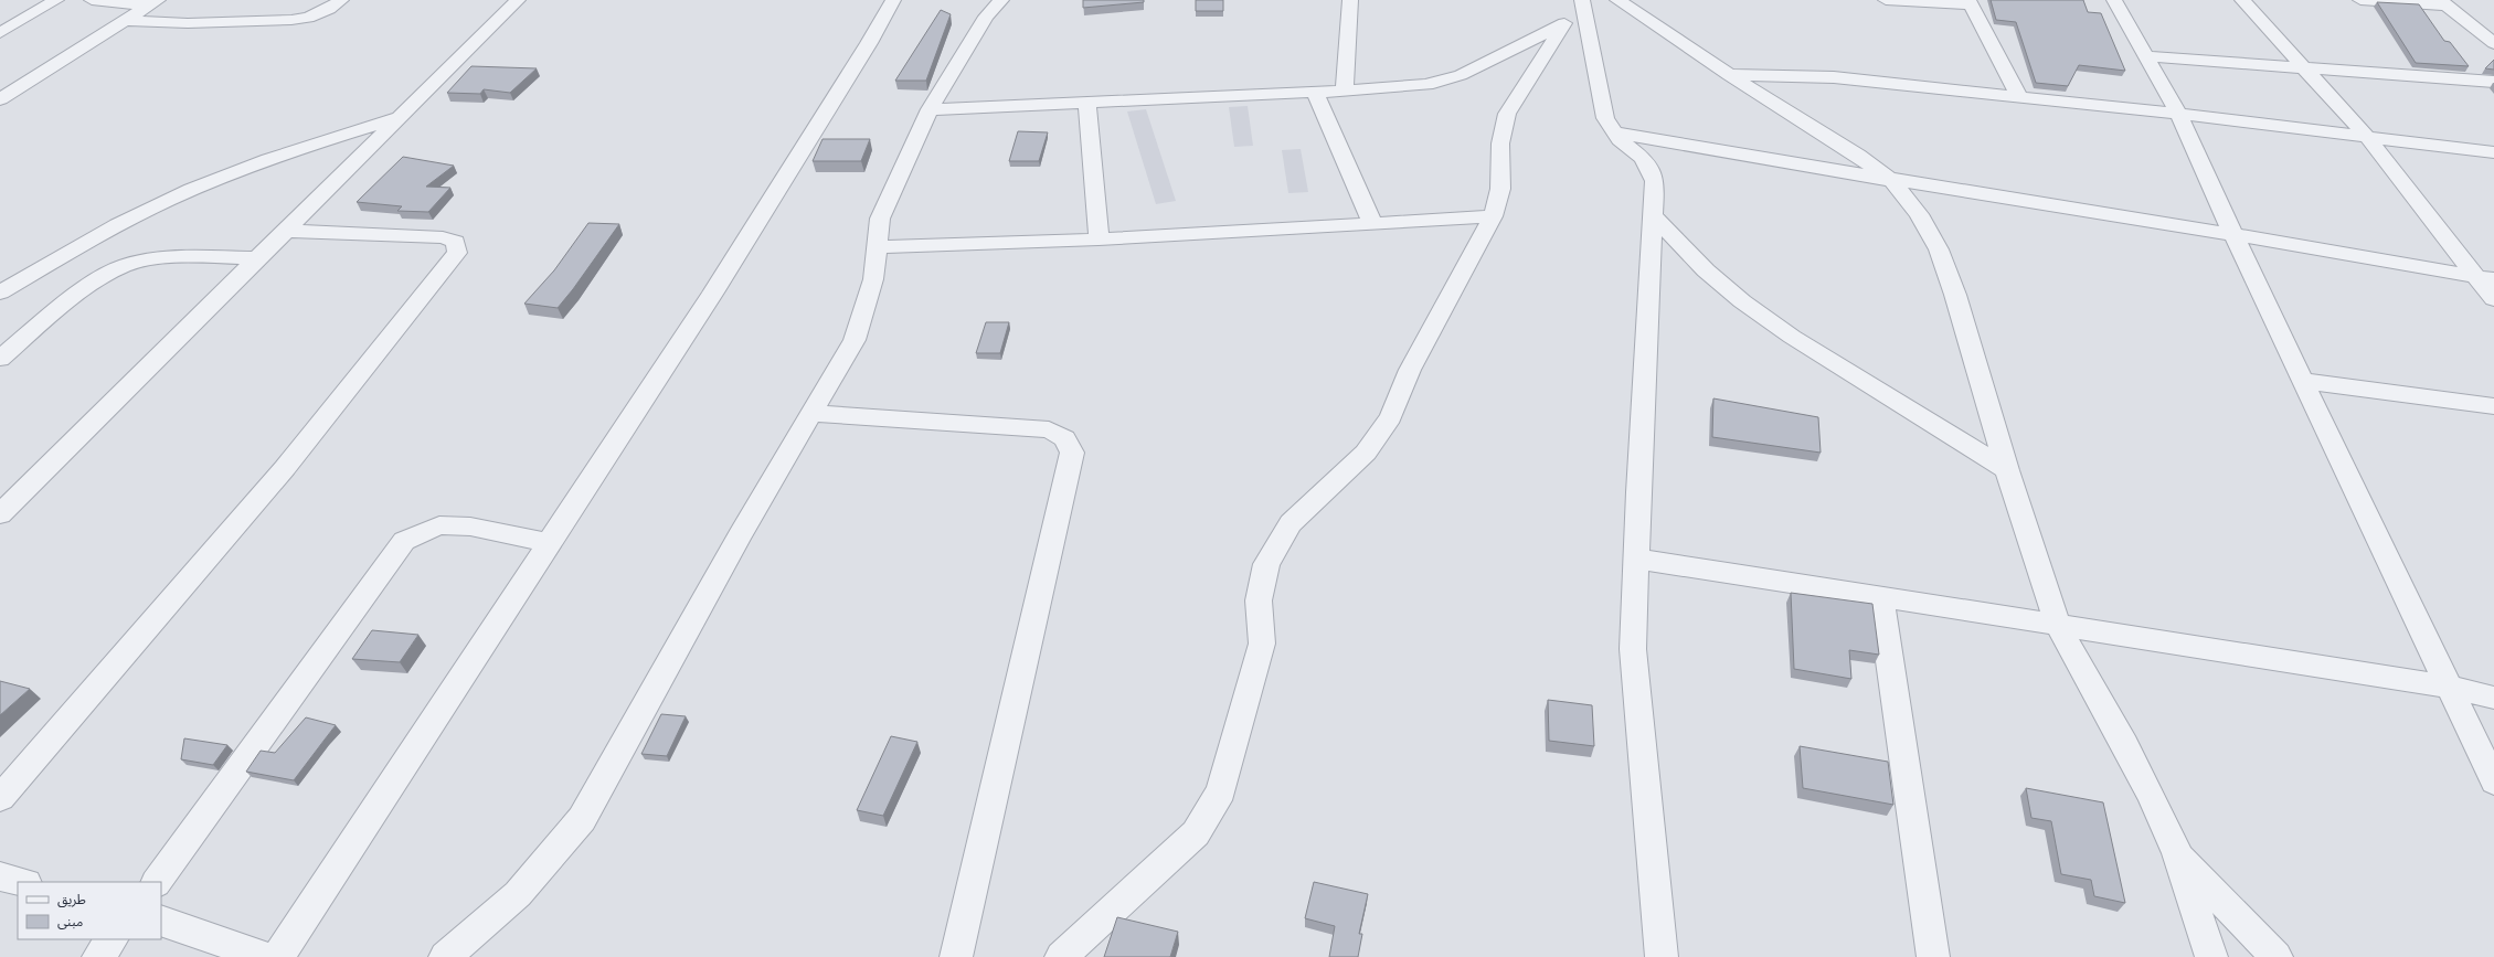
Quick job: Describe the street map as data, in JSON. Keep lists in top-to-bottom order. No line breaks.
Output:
{"legend":["طريق","مبنى"]}
